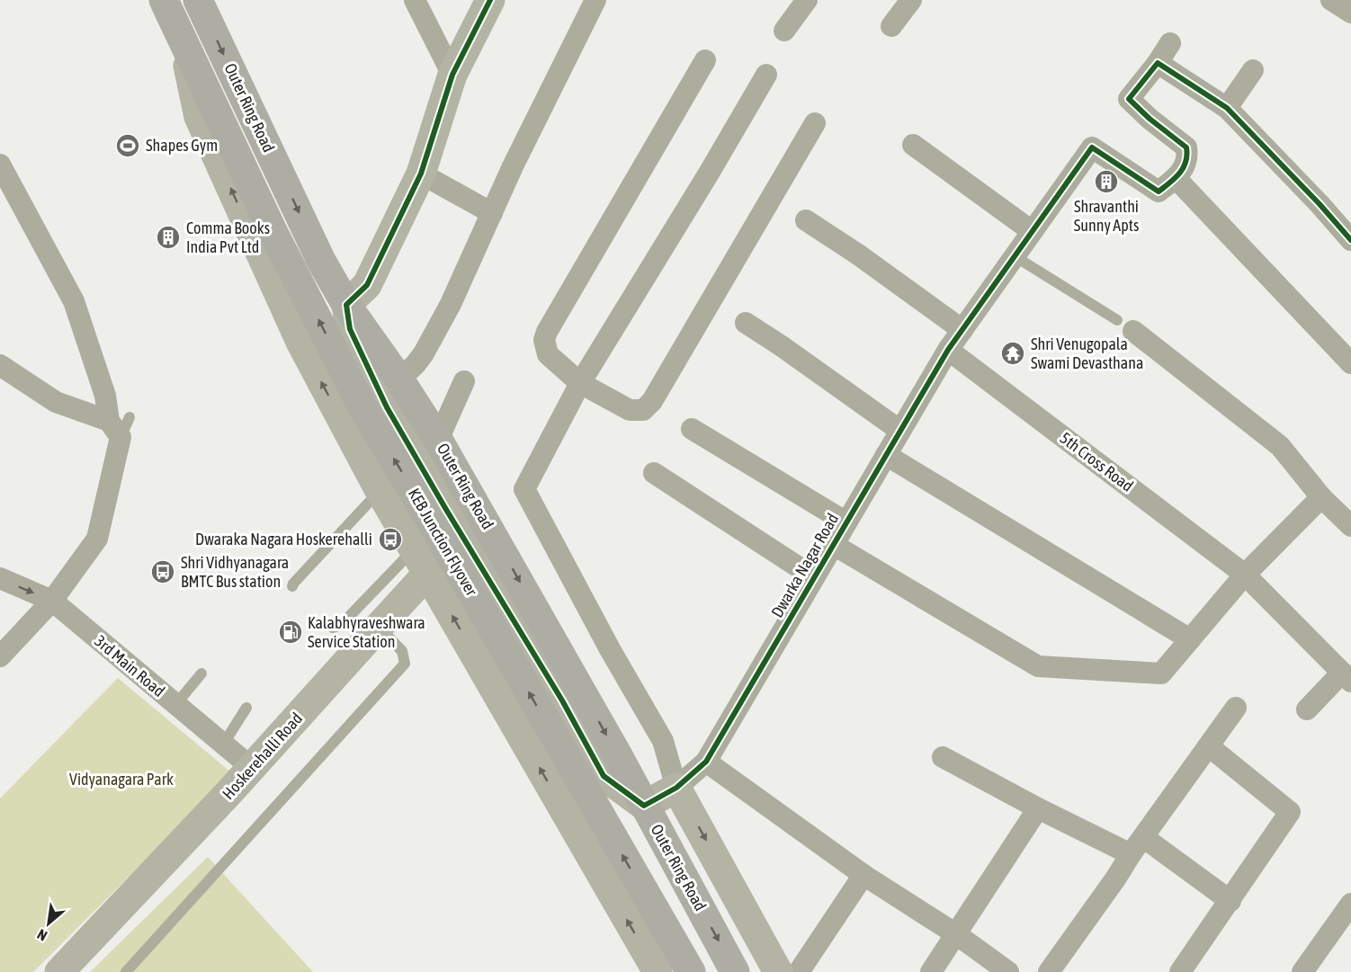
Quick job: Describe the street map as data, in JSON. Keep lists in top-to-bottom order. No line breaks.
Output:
{"streets":{"highway":["Outer Ring Road","KEB Junction Flyover"],"street":["5th Cross Road","Dwarka Nagar Road","3rd Main Road","Hoskerehalli Road"]},"crossings":[["Outer Ring Road","KEB Junction Flyover"],["5th Cross Road","Dwarka Nagar Road"],["3rd Main Road","Hoskerehalli Road"]],"one_way":["Outer Ring Road","KEB Junction Flyover"],"parks":["Vidyanagara Park"],"places":{"sports":["Shapes Gym"],"building":["Shravanthi Sunny Apts","Comma Books India Pvt Ltd"],"temple":["Shri Venugopala Swami Devasthana"],"bus stop":["Dwaraka Nagara Hoskerehalli","Shri Vidhyanagara BMTC Bus station"],"fuel station":["Kalabhyraveshwara Service Station"]},"north":"bottom left"}
